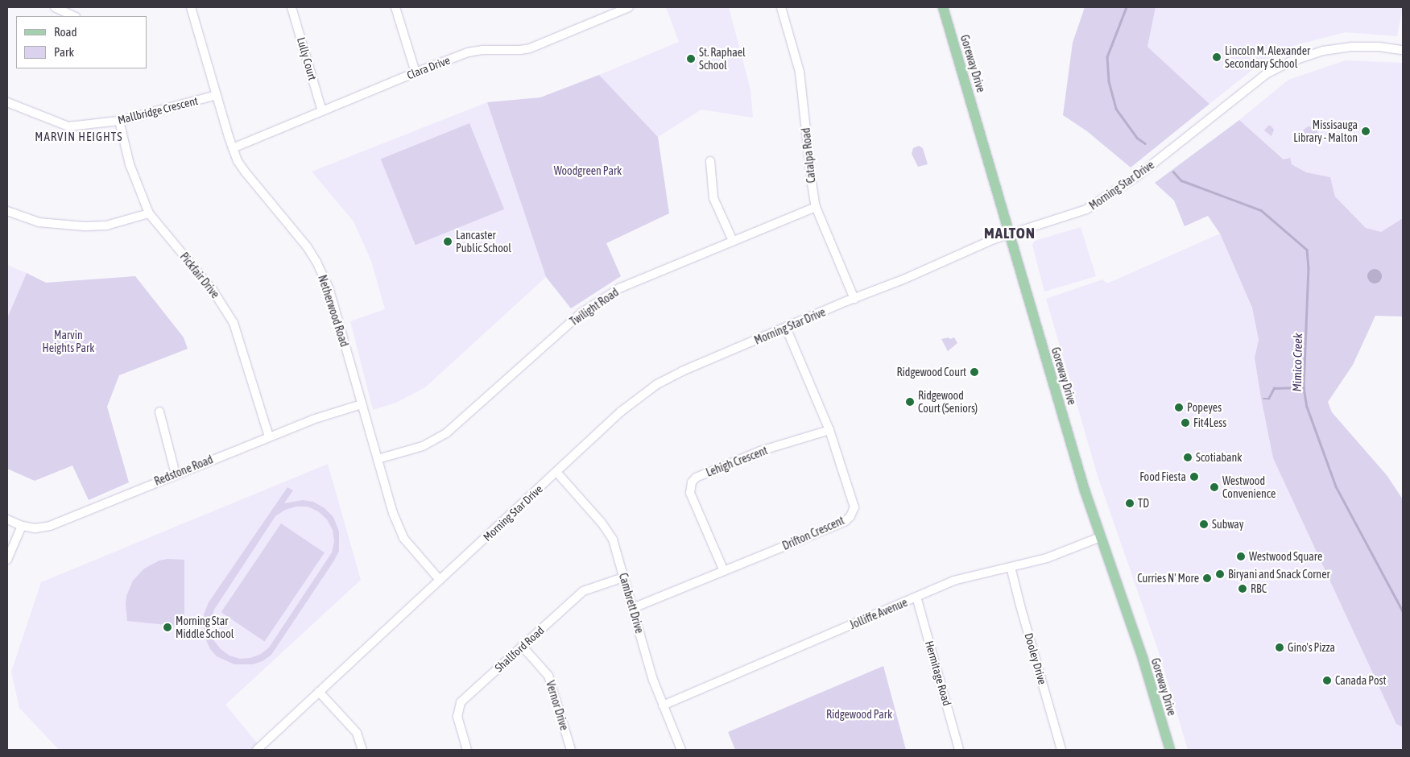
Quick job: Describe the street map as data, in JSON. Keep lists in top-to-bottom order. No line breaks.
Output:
{"streets":{"main road":["Goreway Drive"],"street":["Lully Court","Clara Drive","Mallbridge Crescent","Catalpa Road","Morning Star Drive","Pickfair Drive","Twilight Road","Netherwood Road","Lehigh Crescent","Redstone Road","Drifton Crescent","Cambrett Drive","Jolliffe Avenue","Shallford Road","Dooley Drive","Hermitage Road","Vernor Drive"]},"crossings":[["Lully Court","Clara Drive"],["Goreway Drive","Morning Star Drive"],["Goreway Drive","Jolliffe Avenue"],["Clara Drive","Netherwood Road"],["Mallbridge Crescent","Pickfair Drive"],["Mallbridge Crescent","Netherwood Road"],["Catalpa Road","Morning Star Drive"],["Catalpa Road","Twilight Road"],["Morning Star Drive","Netherwood Road"],["Morning Star Drive","Drifton Crescent"],["Morning Star Drive","Cambrett Drive"],["Pickfair Drive","Redstone Road"],["Twilight Road","Netherwood Road"],["Netherwood Road","Redstone Road"],["Lehigh Crescent","Drifton Crescent"],["Drifton Crescent","Cambrett Drive"],["Cambrett Drive","Jolliffe Avenue"],["Cambrett Drive","Shallford Road"],["Jolliffe Avenue","Dooley Drive"],["Jolliffe Avenue","Hermitage Road"],["Shallford Road","Vernor Drive"]],"districts":["MARVIN HEIGHTS","MALTON"],"water":["Mimico Creek"],"parks":["Woodgreen Park","Marvin Heights Park","Ridgewood Park"],"places":["Lincoln M. Alexander Secondary School","St. Raphael School","Missisauga Library - Malton","Lancaster Public School","Ridgewood Court","Ridgewood Court (Seniors)","Popeyes","Fit4Less","Scotiabank","Food Fiesta","Westwood Convenience","TD","Subway","Westwood Square","Biryani and Snack Corner","Curries N' More","RBC","Morning Star Middle School","Gino's Pizza","Canada Post"],"legend":["Road","Park"]}
